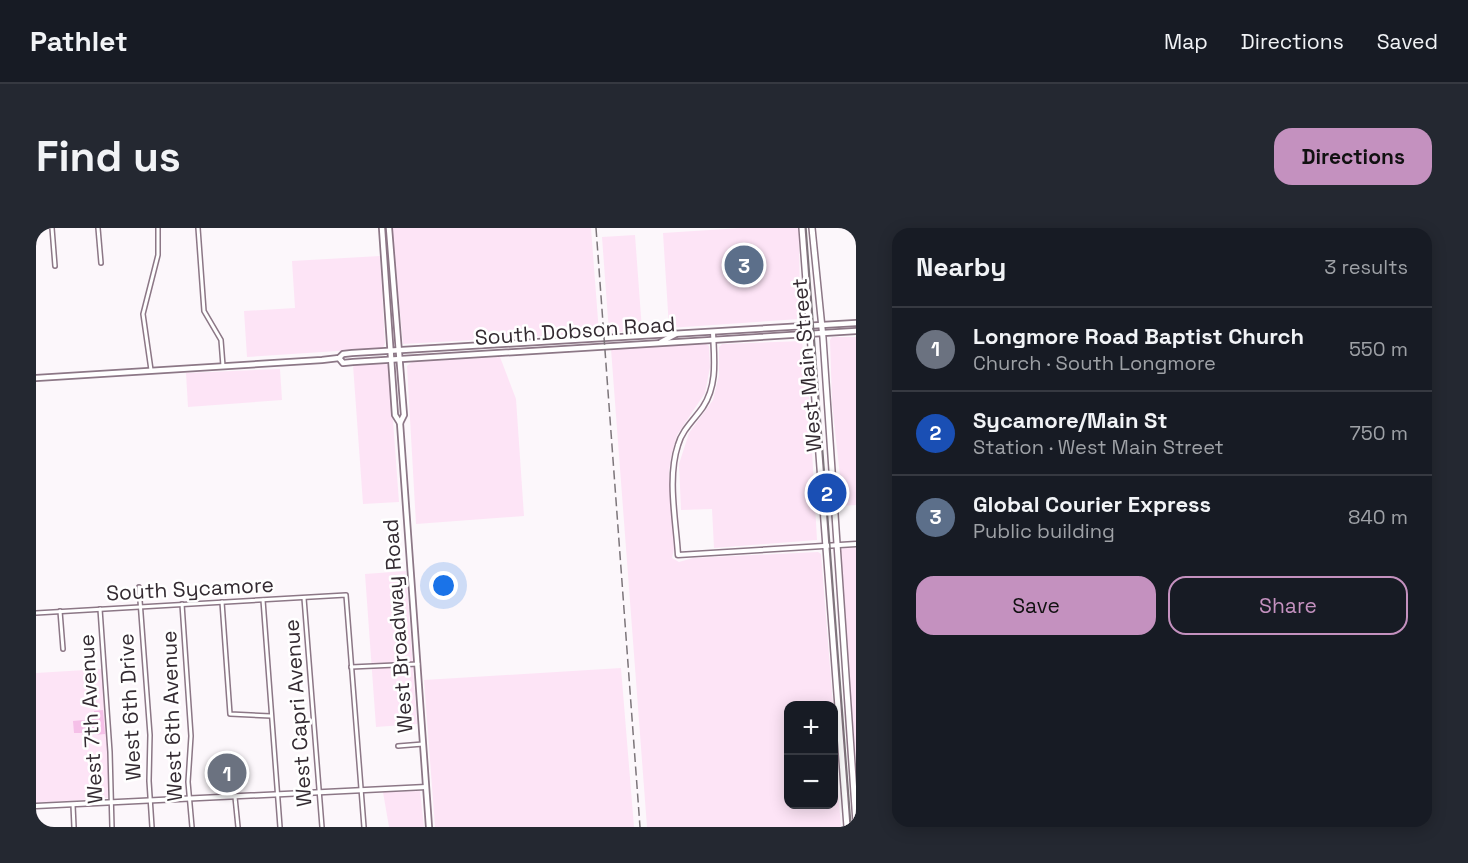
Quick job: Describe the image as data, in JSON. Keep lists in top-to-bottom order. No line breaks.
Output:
{"streets":{"main road":["South Dobson Road","West Main Street","West Broadway Road"],"street":["South Sycamore","West 6th Drive","West Capri Avenue","West 6th Avenue","West 7th Avenue"]},"crossings":[["South Dobson Road","West Main Street"],["South Dobson Road","West Broadway Road"],["South Sycamore","West 6th Drive"],["South Sycamore","West Capri Avenue"],["South Sycamore","West 6th Avenue"],["South Sycamore","West 7th Avenue"]],"page":{"header":"Pathlet","nav":["Map","Directions","Saved"],"buttons":["Directions",["Save","Share"]],"title":"Find us","heading":["Nearby","3 results"],"pins":["3","2","1"],"list":[{"mark":"1","name":"Longmore Road Baptist Church","note":"Church · South Longmore","value":"550 m"},{"mark":"2","name":"Sycamore/Main St","note":"Station · West Main Street","value":"750 m"},{"mark":"3","name":"Global Courier Express","note":"Public building","value":"840 m"}],"map_buttons":["+","−"]}}
